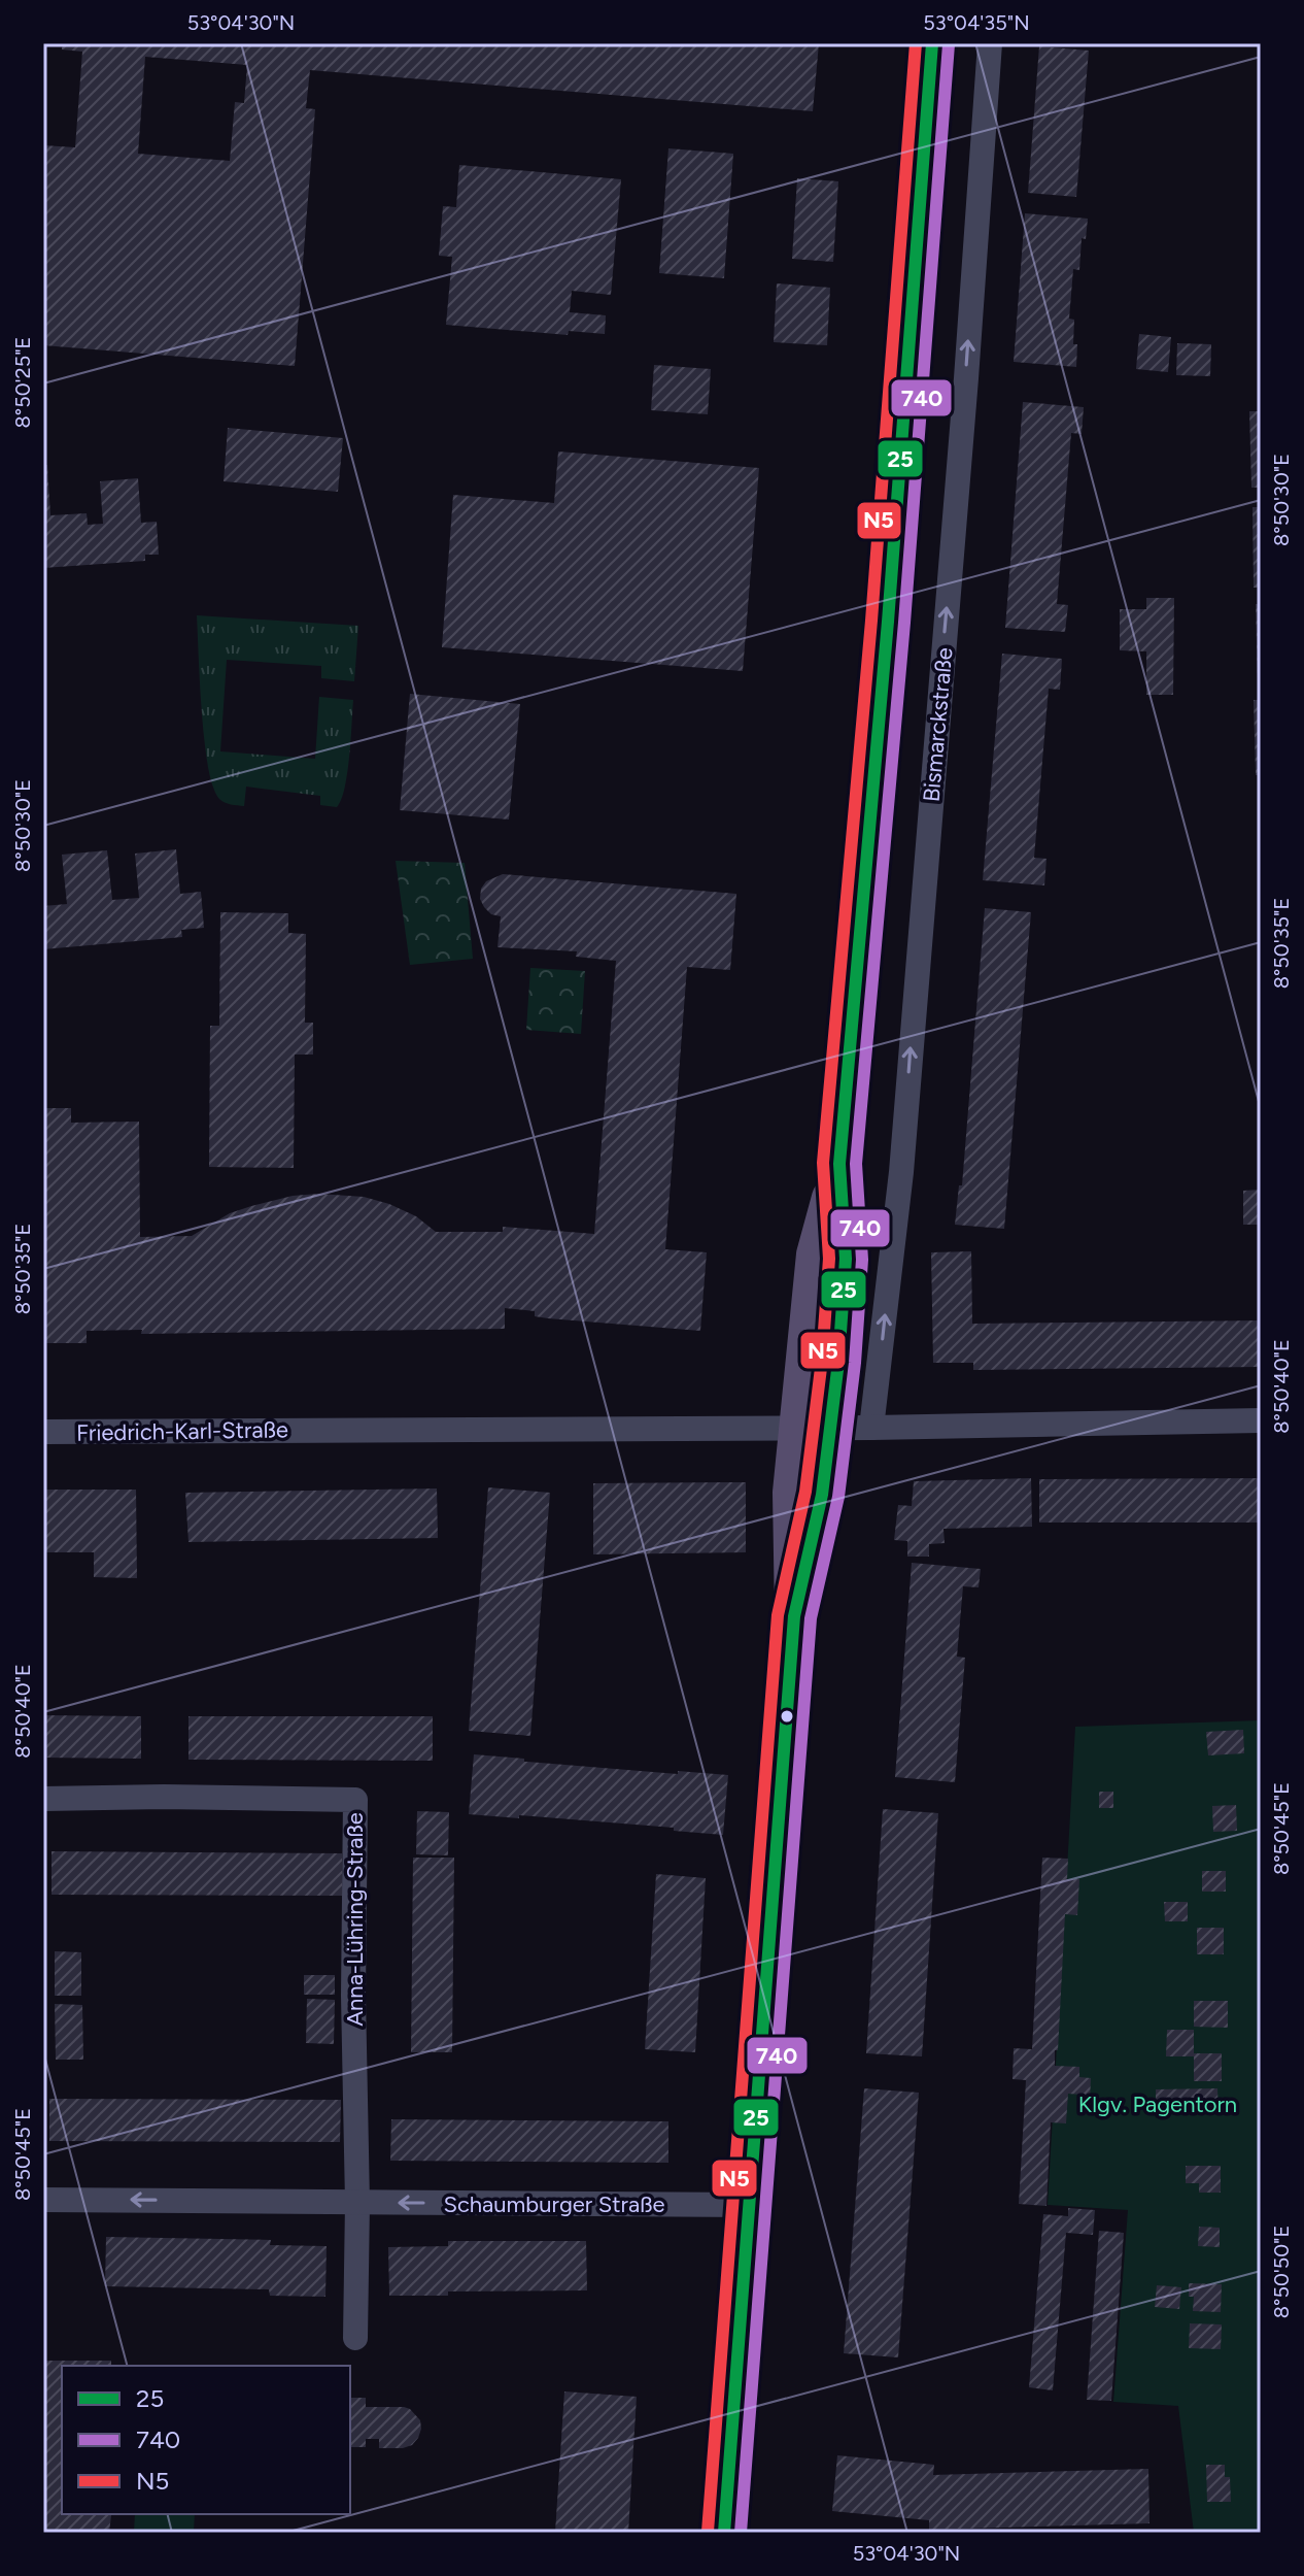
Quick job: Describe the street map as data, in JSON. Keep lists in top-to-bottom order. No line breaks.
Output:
{"streets":{"street":["Bismarckstraße","Friedrich-Karl-Straße","Anna-Lühring-Straße","Schaumburger Straße"]},"crossings":[["Bismarckstraße","Friedrich-Karl-Straße"],["Anna-Lühring-Straße","Schaumburger Straße"]],"one_way":["Bismarckstraße","Schaumburger Straße"],"parks":["Klgv. Pagentorn"],"lines":["transit line 25","transit line N5","transit line 740"],"legend":["25","740","N5"],"coordinates":["53°04'30\"N","53°04'35\"N","8°50'25\"E","8°50'30\"E","8°50'35\"E","8°50'40\"E","8°50'45\"E","8°50'50\"E"]}
